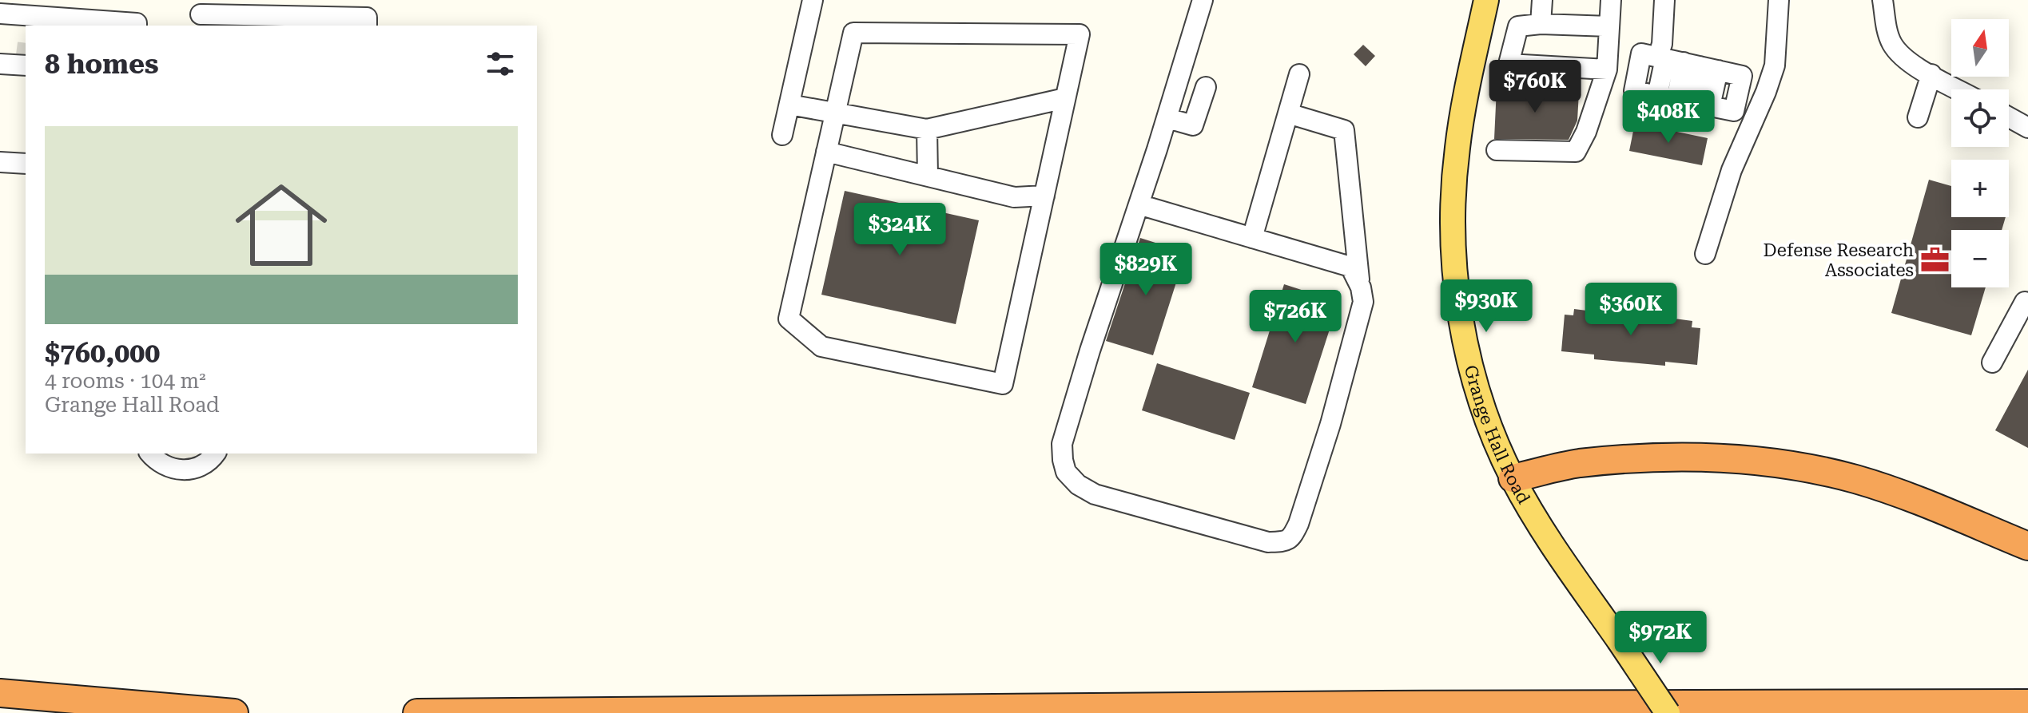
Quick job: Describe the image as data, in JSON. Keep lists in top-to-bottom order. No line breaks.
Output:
{"streets":{"main road":["Grange Hall Road"]},"places":{"office":["Defense Research Associates"]},"north":"top","page":{"map_buttons":["+","−"],"heading":"8 homes","price":["$760K","$408K","$324K","$829K","$930K","$360K","$726K","$972K"],"list":[{"name":"$760,000","note":"4 rooms · 104 m² · Grange Hall Road"}]}}
